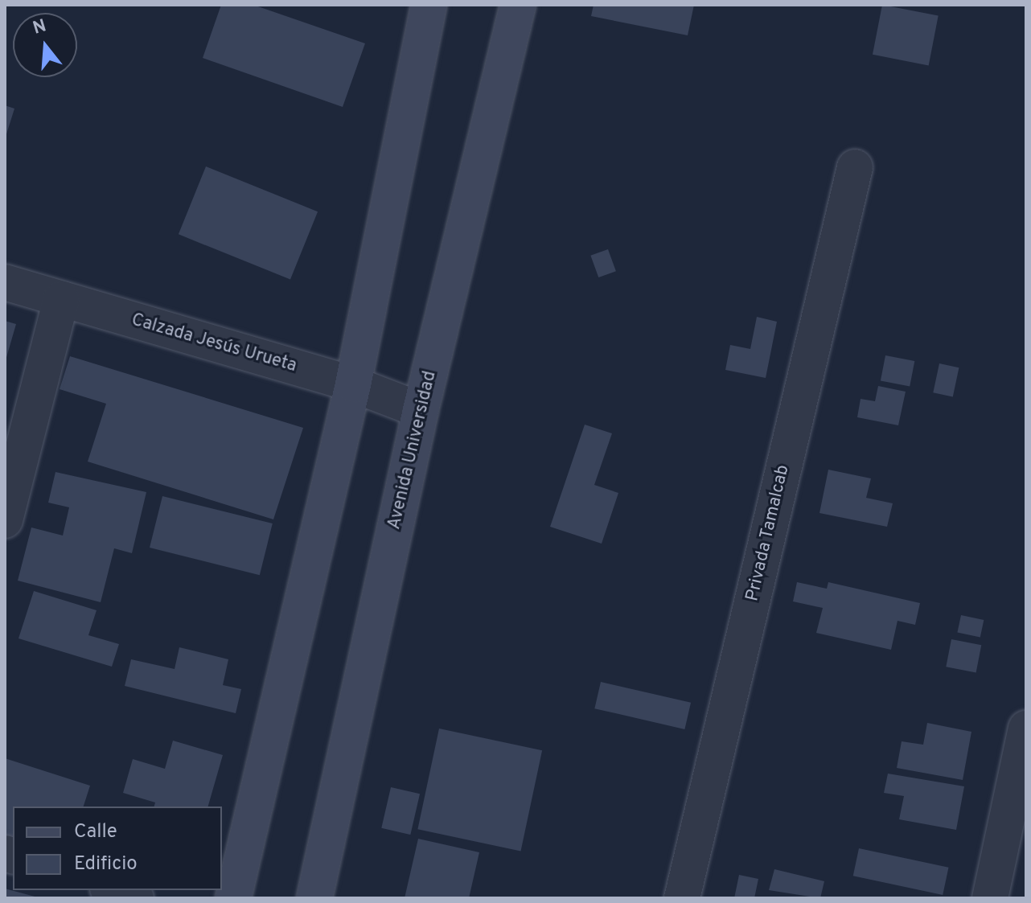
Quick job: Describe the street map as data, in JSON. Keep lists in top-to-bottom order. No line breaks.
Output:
{"streets":{"main road":["Avenida Universidad"],"street":["Calzada Jesús Urueta","Privada Tamalcab"]},"crossings":[["Calzada Jesús Urueta","Avenida Universidad"]],"legend":["Calle","Edificio"],"north":"top"}
